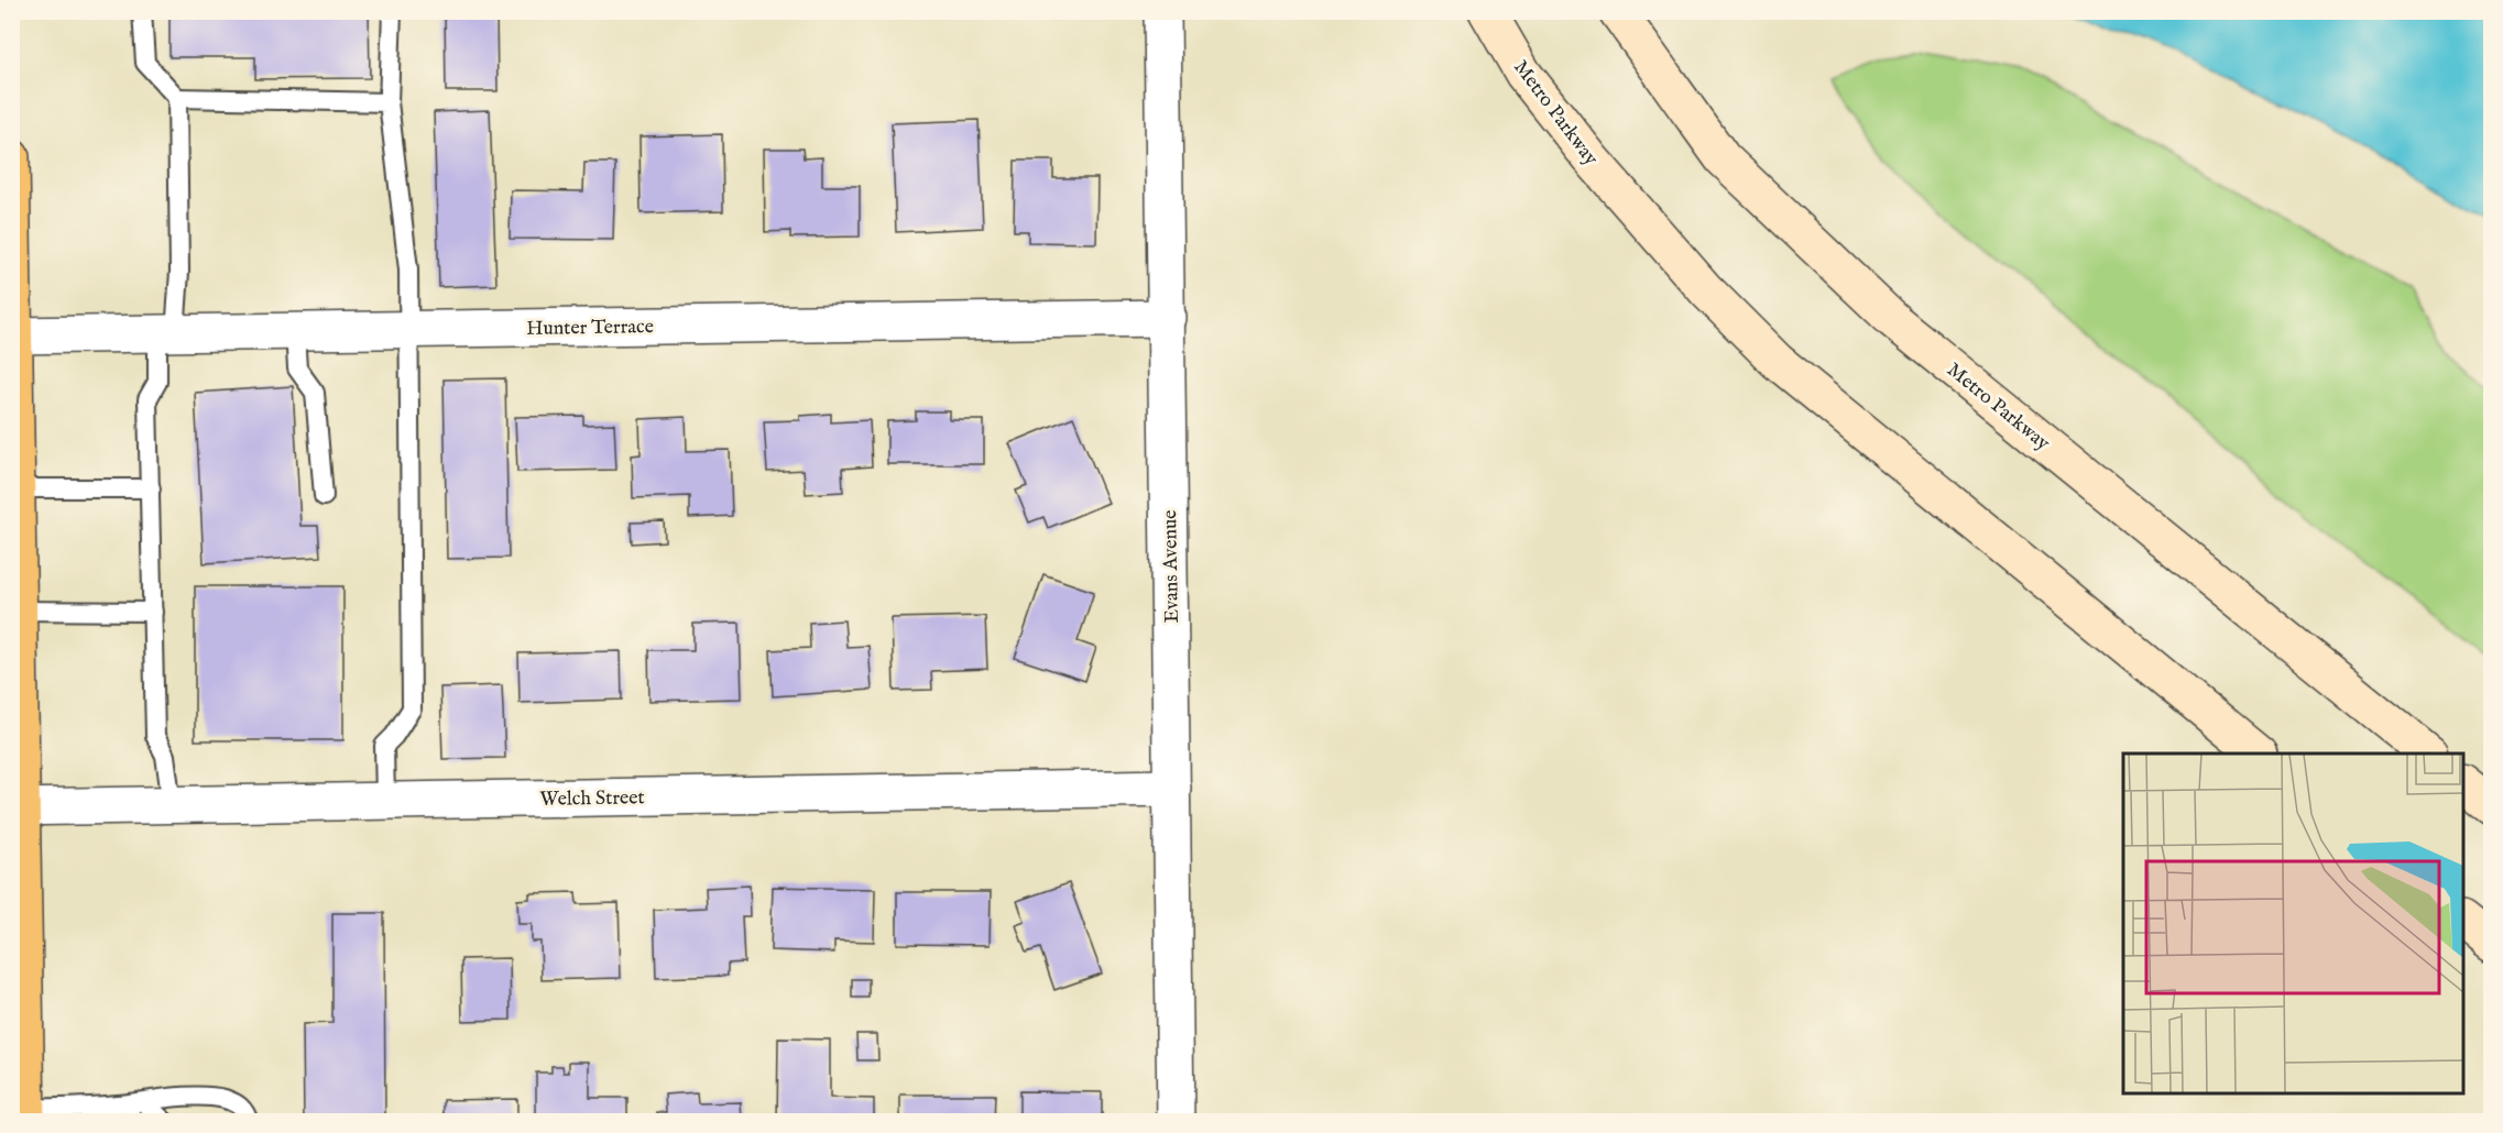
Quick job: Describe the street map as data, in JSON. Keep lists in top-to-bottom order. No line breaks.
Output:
{"streets":{"main road":["Metro Parkway"],"street":["Hunter Terrace","Evans Avenue","Welch Street"]},"crossings":[["Hunter Terrace","Evans Avenue"],["Evans Avenue","Welch Street"]]}
